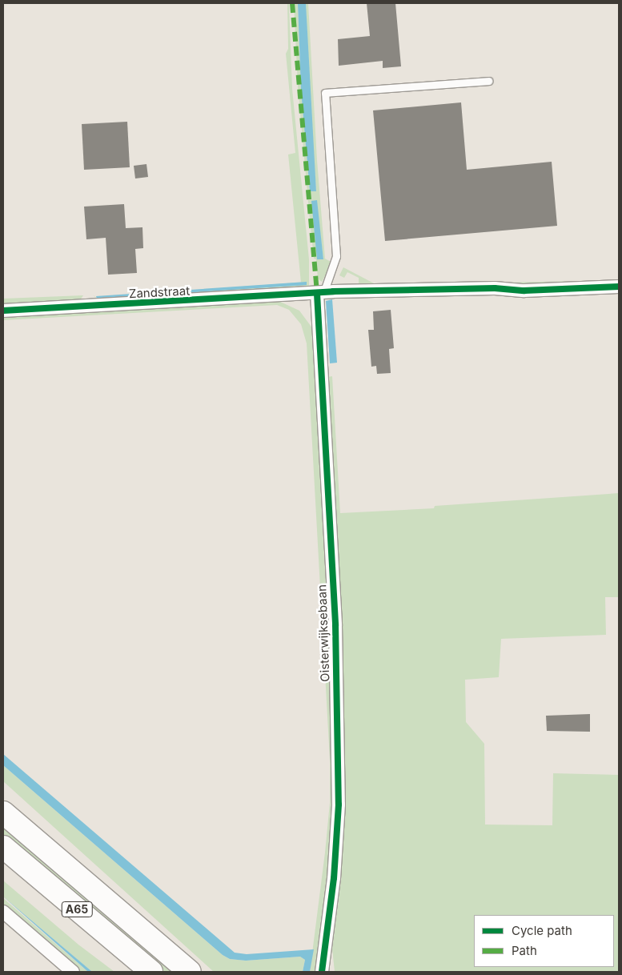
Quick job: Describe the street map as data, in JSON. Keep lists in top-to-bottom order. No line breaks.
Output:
{"streets":{"highway":["A65"],"street":["Zandstraat","Oisterwijksebaan"]},"crossings":[["Zandstraat","Oisterwijksebaan"]],"legend":["Cycle path","Path"]}
